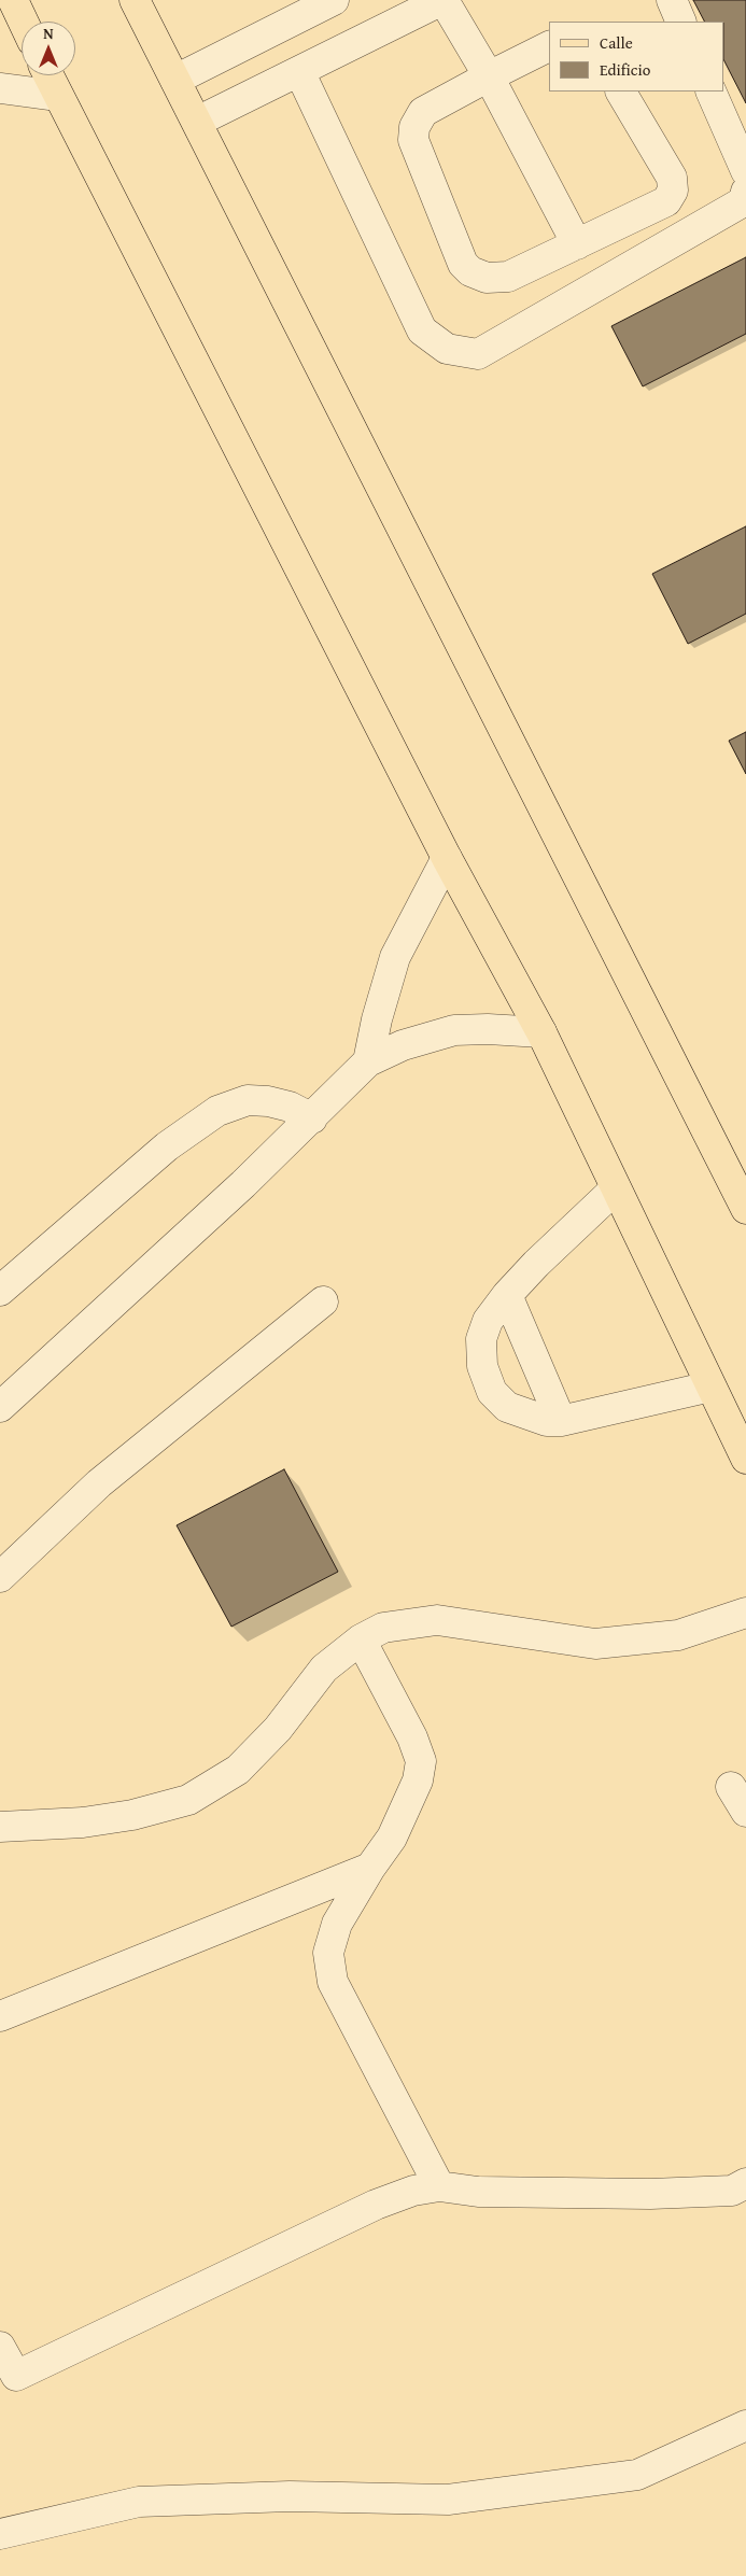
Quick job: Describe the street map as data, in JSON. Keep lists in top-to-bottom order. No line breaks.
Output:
{"legend":["Calle","Edificio"],"north":"top"}
